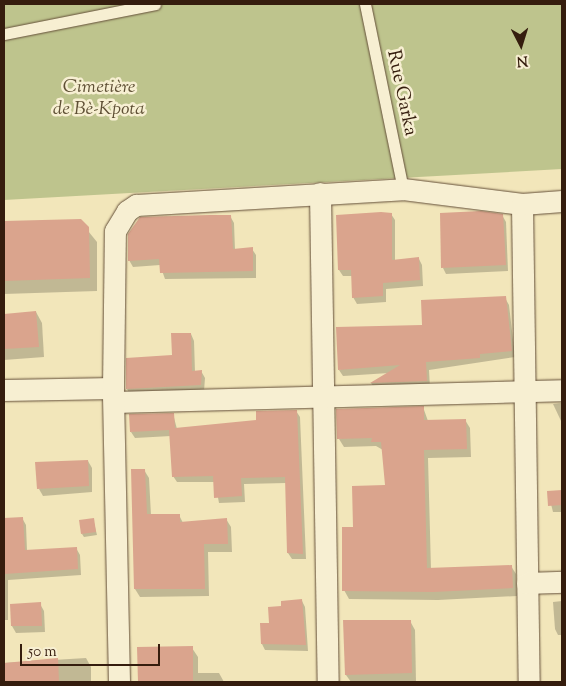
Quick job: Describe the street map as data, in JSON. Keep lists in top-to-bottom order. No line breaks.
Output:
{"streets":{"lane":["Rue Garka"]},"parks":["Cimetière de Bè-Kpota"],"scale_bar":"50 m","north":"bottom"}
